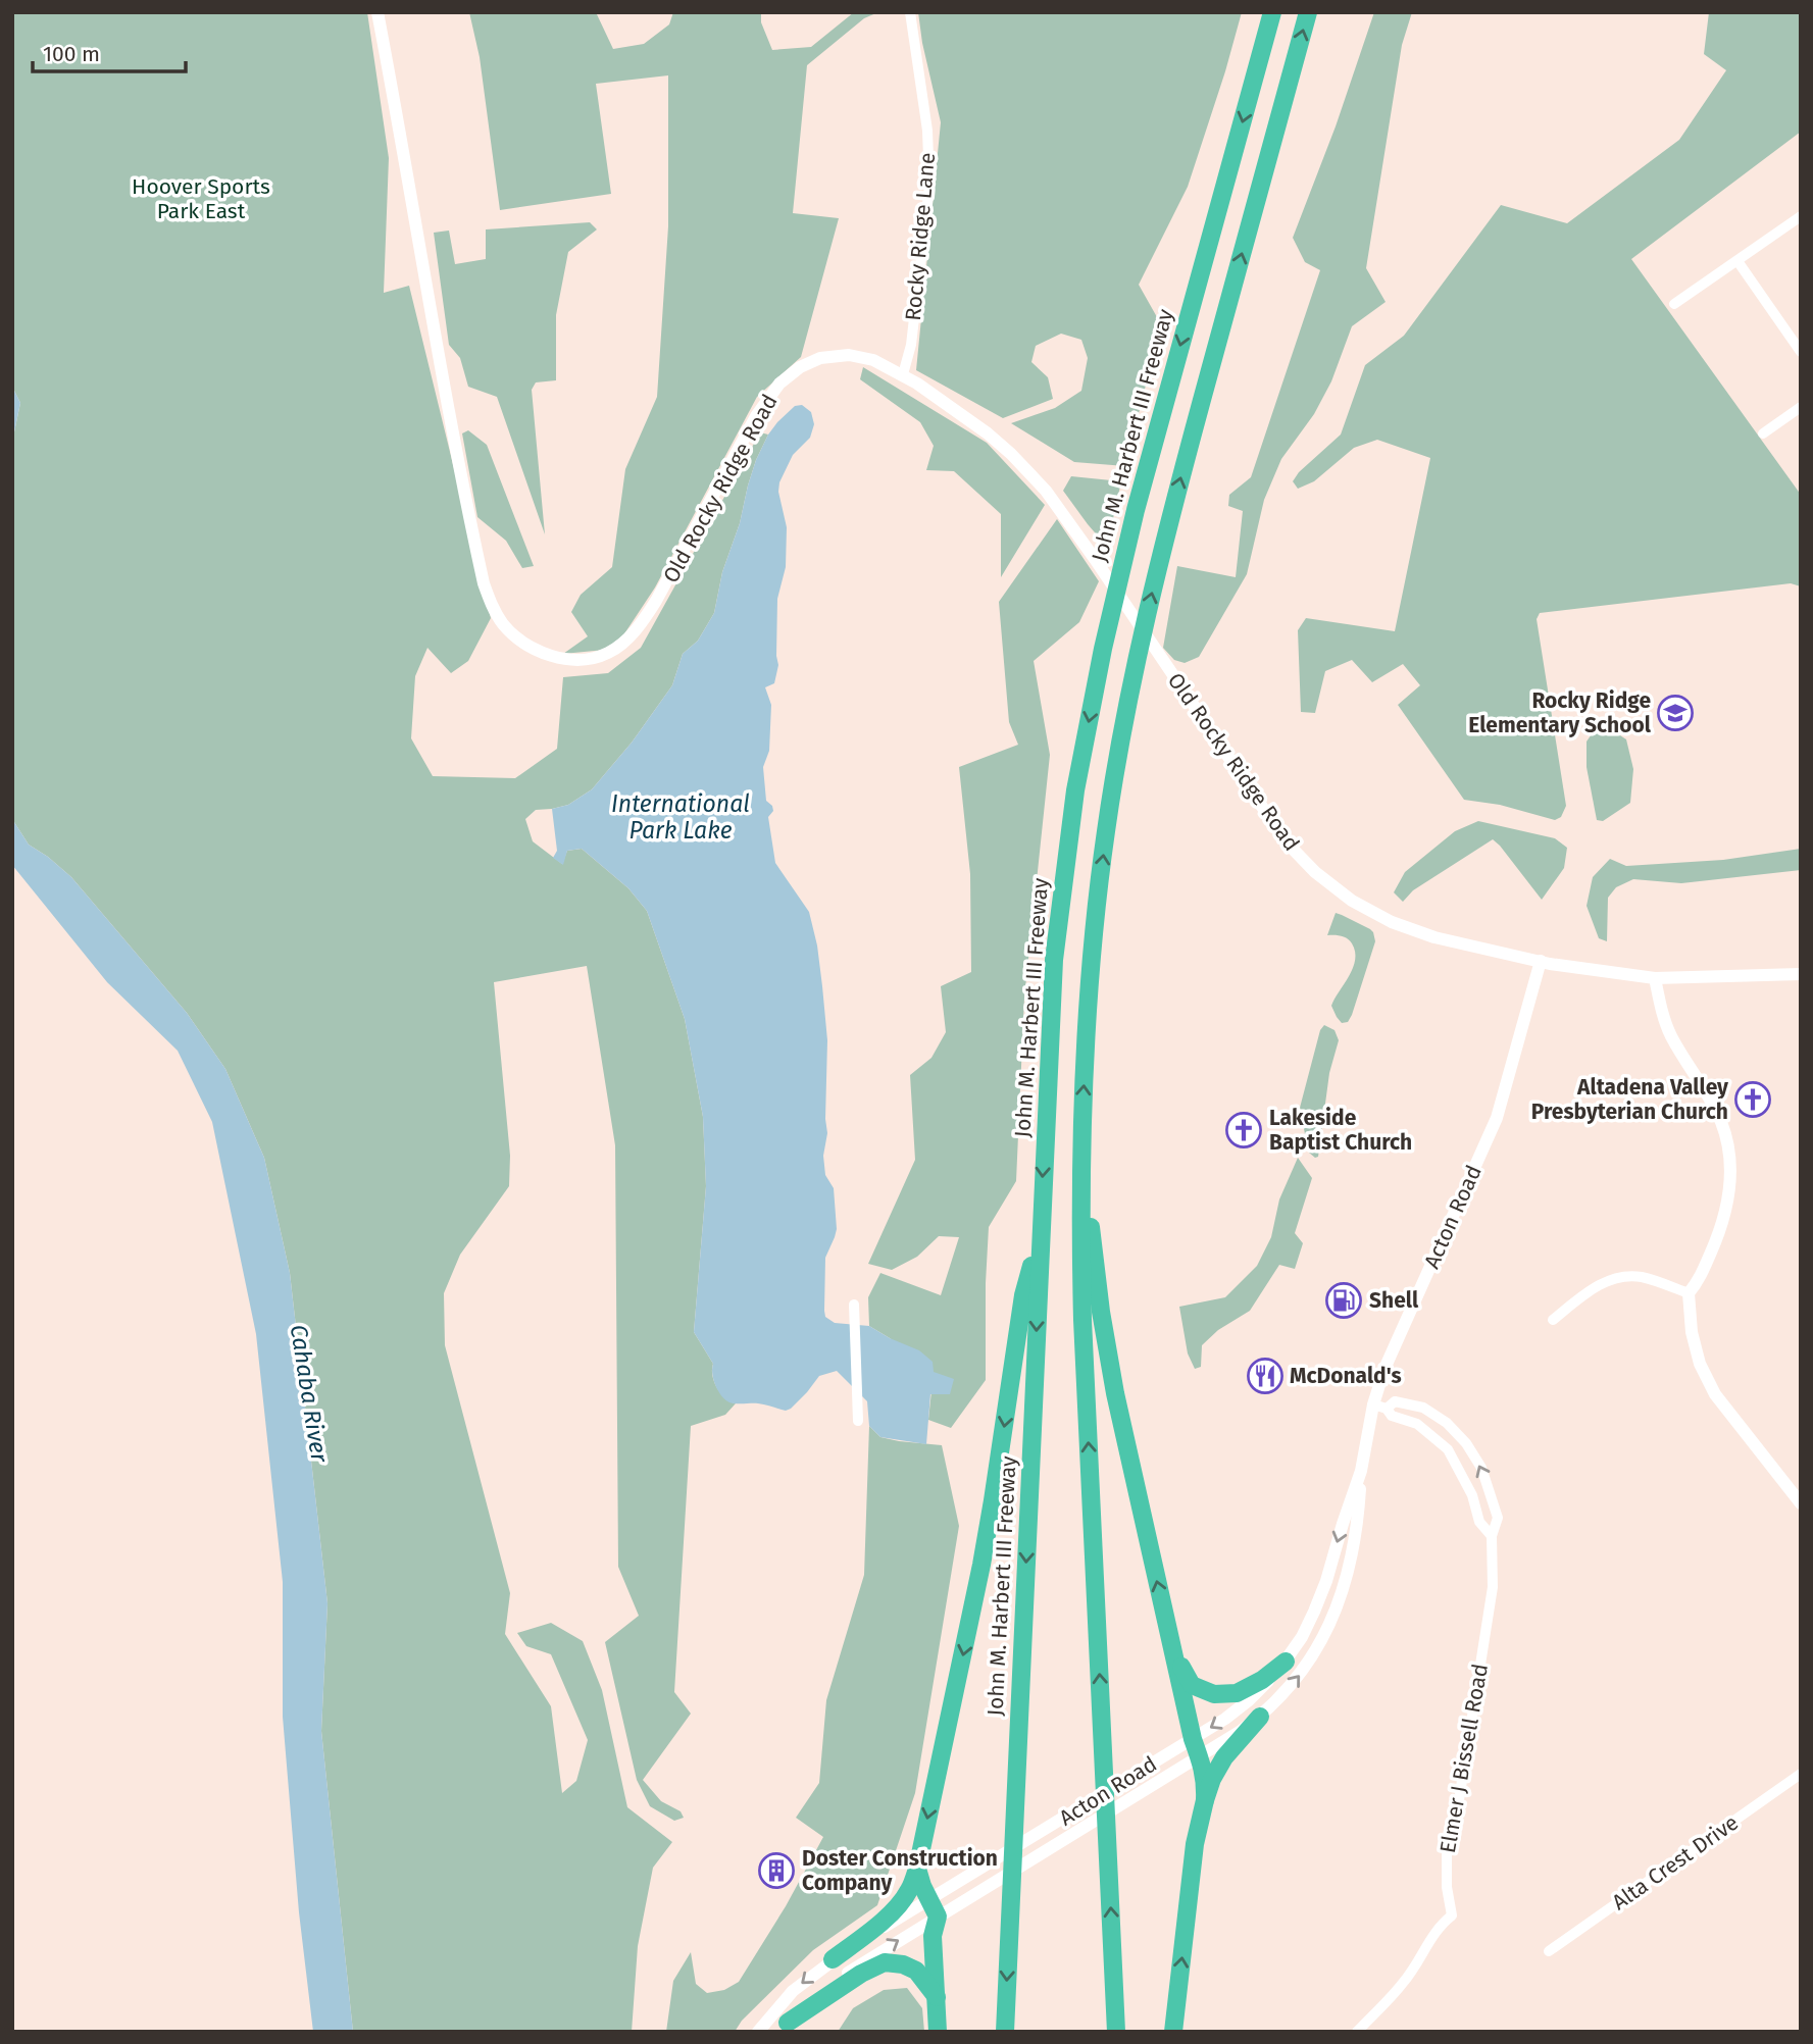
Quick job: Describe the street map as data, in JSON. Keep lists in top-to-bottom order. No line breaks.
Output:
{"streets":{"highway":["John M. Harbert III Freeway"],"street":["Rocky Ridge Lane","Old Rocky Ridge Road","Acton Road","Elmer J Bissell Road","Alta Crest Drive"]},"crossings":[["Rocky Ridge Lane","Old Rocky Ridge Road"],["Old Rocky Ridge Road","Acton Road"],["Acton Road","Elmer J Bissell Road"]],"water":["International Park Lake","Cahaba River"],"parks":["Hoover Sports Park East"],"places":{"school or university":["Rocky Ridge Elementary School"],"church":["Altadena Valley Presbyterian Church","Lakeside Baptist Church"],"fuel station":["Shell"],"restaurant":["McDonald's"],"building":["Doster Construction Company"]},"scale_bar":"100 m"}
